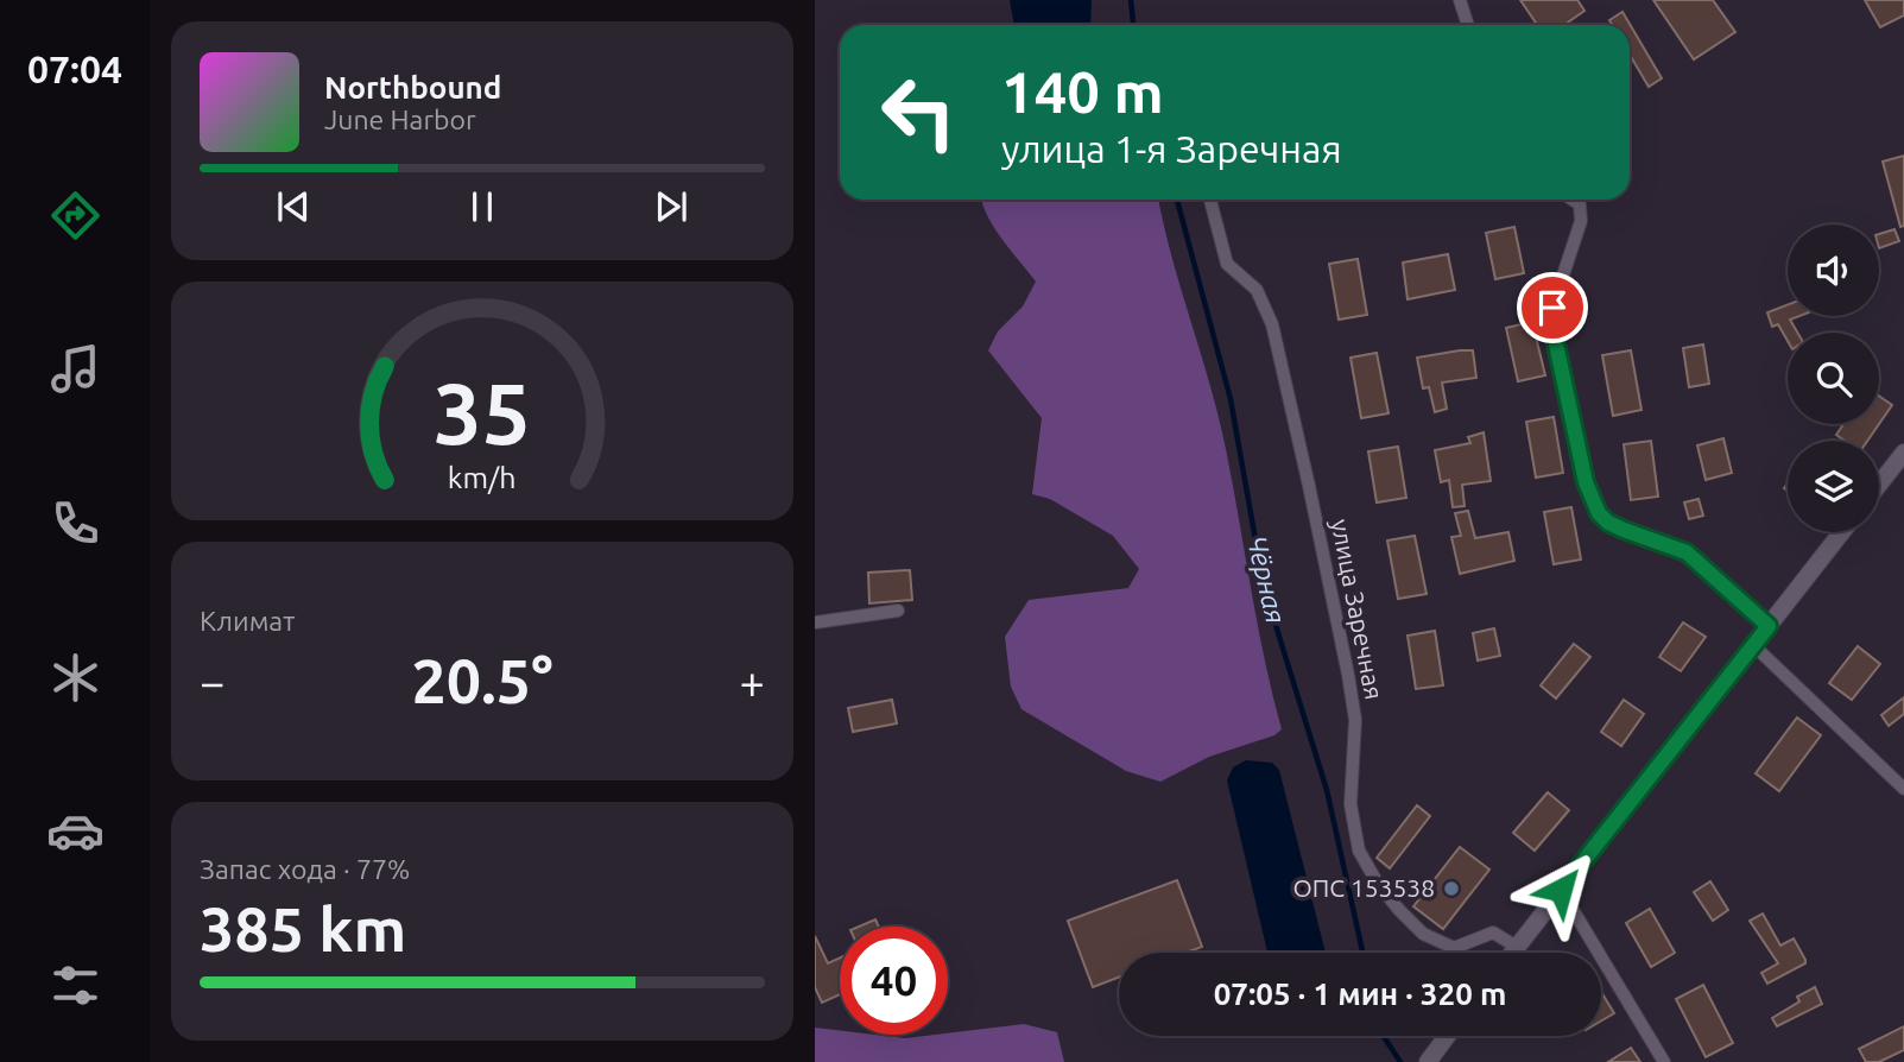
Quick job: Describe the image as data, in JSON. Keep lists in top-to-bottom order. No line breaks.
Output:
{"streets":{"street":["улица Заречная"]},"water":["Чёрная"],"places":["ОПС 153538"],"page":{"tabs":"07:04","turn":["140 m","улица 1-я Заречная"],"song":["Northbound","June Harbor"],"tile":["Климат",["Запас хода · 77%","385 km"]],"heat":["−","20.5°","+"],"limit":"40","trip":"07:05 · 1 мин · 320 m","gauge":["35","km/h"]}}
